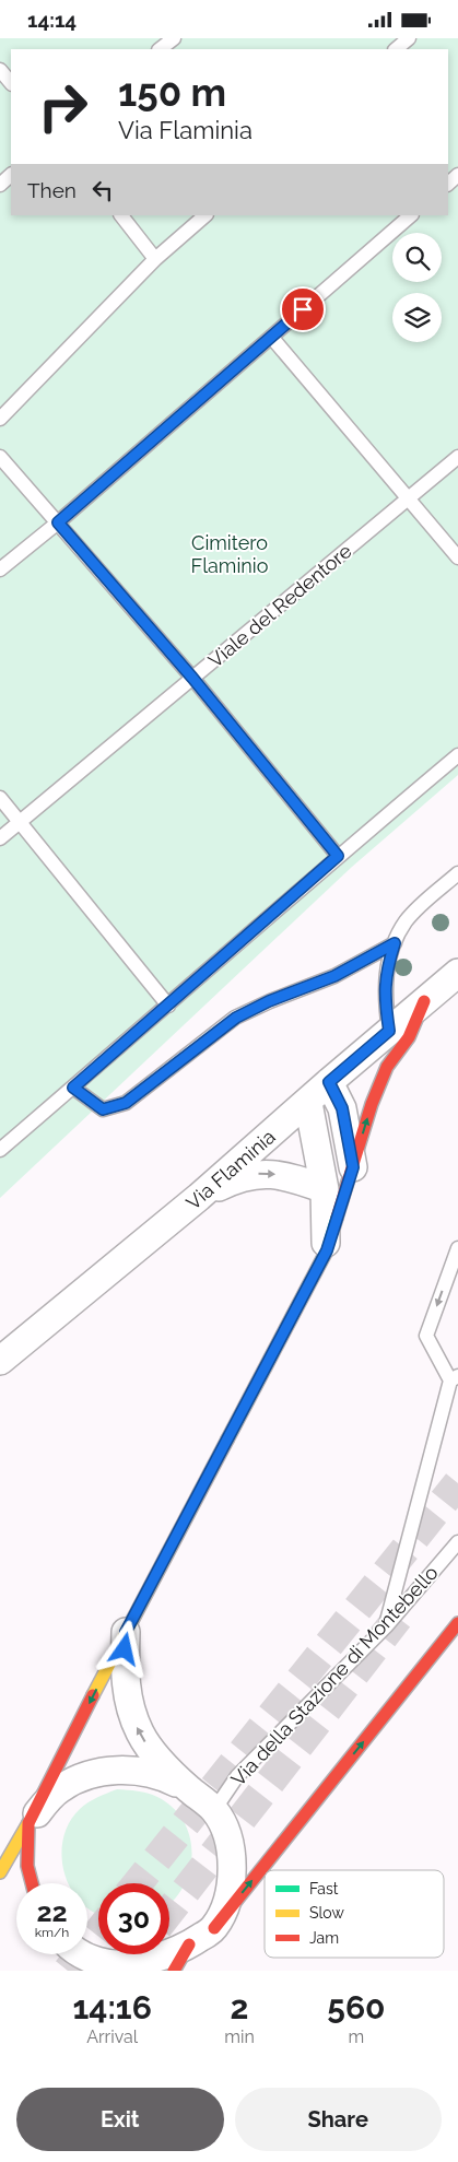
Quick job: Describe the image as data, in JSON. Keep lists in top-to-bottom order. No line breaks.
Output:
{"streets":{"street":["Via Flaminia"],"lane":["Viale del Redentore","Via della Stazione di Montebello"]},"parks":["Cimitero Flaminio"],"legend":["Fast","Slow","Jam"],"page":{"status":"14:14","turn":["150 m","Via Flaminia"],"then":"Then","speed":"22 km/h","limit":"30","eta":["14:16","Arrival","2","min","560","m"],"buttons":["Exit","Share"]}}
